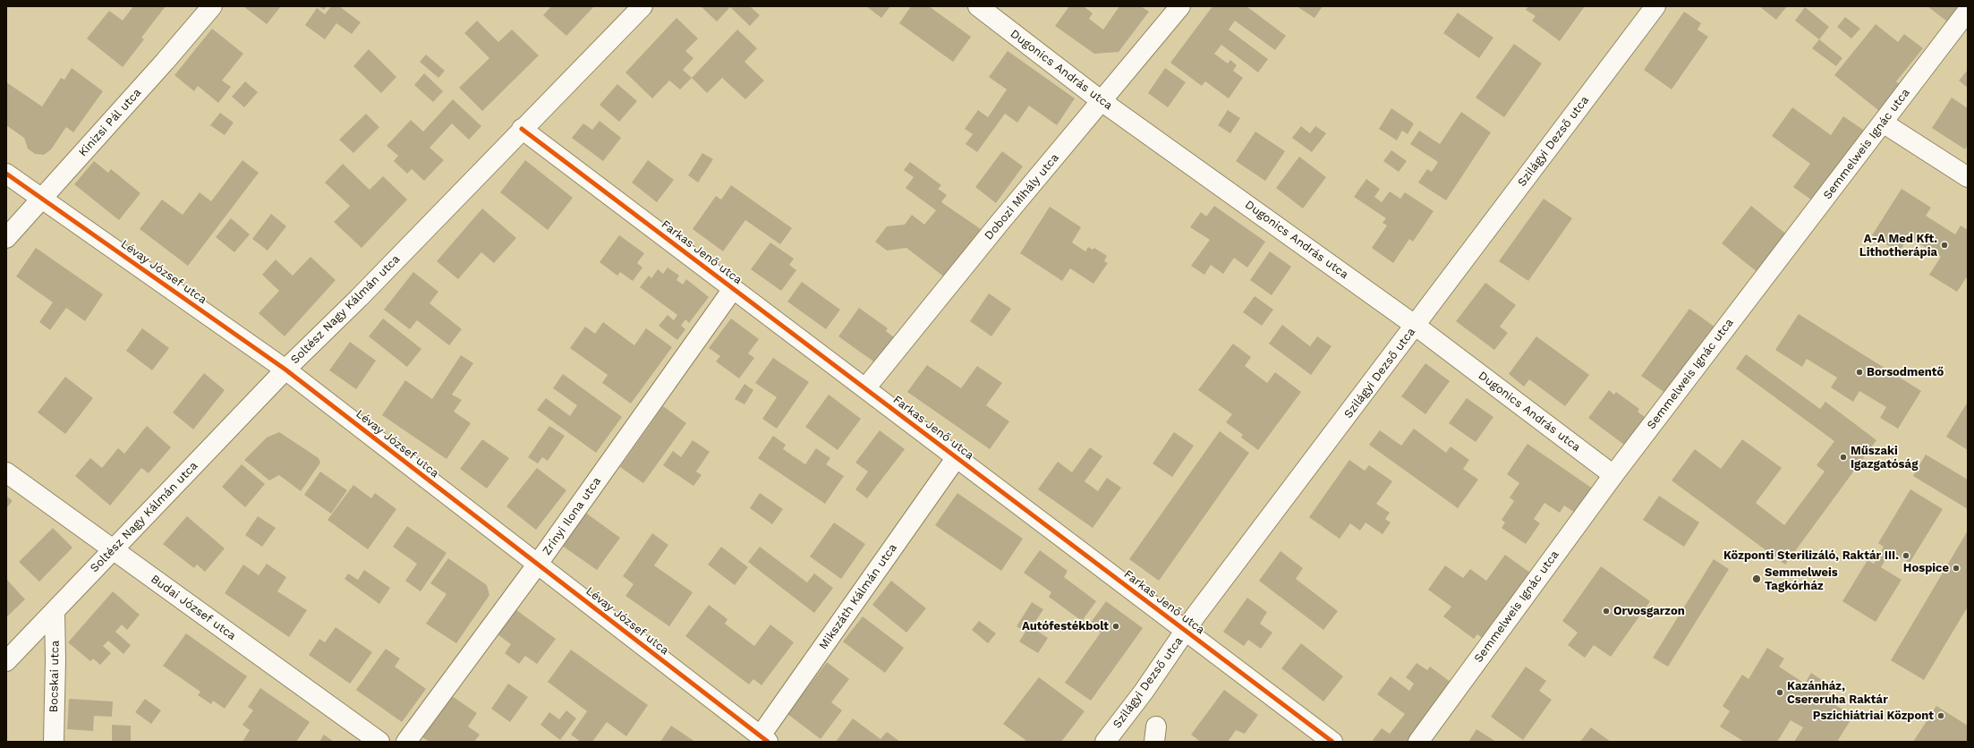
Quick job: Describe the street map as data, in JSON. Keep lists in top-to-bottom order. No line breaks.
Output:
{"streets":{"street":["Dugonics András utca","Kinizsi Pál utca","Szilágyi Dezső utca","Semmelweis Ignác utca","Dobozi Mihály utca","Farkas Jenő utca","Lévay József utca","Soltész Nagy Kálmán utca","Zrínyi Ilona utca","Mikszáth Kálmán utca","Budai József utca","Bocskai utca"]},"crossings":[["Dugonics András utca","Szilágyi Dezső utca"],["Dugonics András utca","Semmelweis Ignác utca"],["Dugonics András utca","Dobozi Mihály utca"],["Kinizsi Pál utca","Lévay József utca"],["Szilágyi Dezső utca","Farkas Jenő utca"],["Dobozi Mihály utca","Farkas Jenő utca"],["Farkas Jenő utca","Soltész Nagy Kálmán utca"],["Farkas Jenő utca","Zrínyi Ilona utca"],["Farkas Jenő utca","Mikszáth Kálmán utca"],["Lévay József utca","Soltész Nagy Kálmán utca"],["Lévay József utca","Zrínyi Ilona utca"],["Lévay József utca","Mikszáth Kálmán utca"],["Soltész Nagy Kálmán utca","Budai József utca"],["Soltész Nagy Kálmán utca","Bocskai utca"]],"places":["A-A Med Kft. Lithotherápia","Borsodmentő","Műszaki Igazgatóság","Központi Sterilizáló, Raktár III.","Hospice","Semmelweis Tagkórház","Orvosgarzon","Autófestékbolt","Kazánház, Csereruha Raktár","Pszichiátriai Központ"]}
